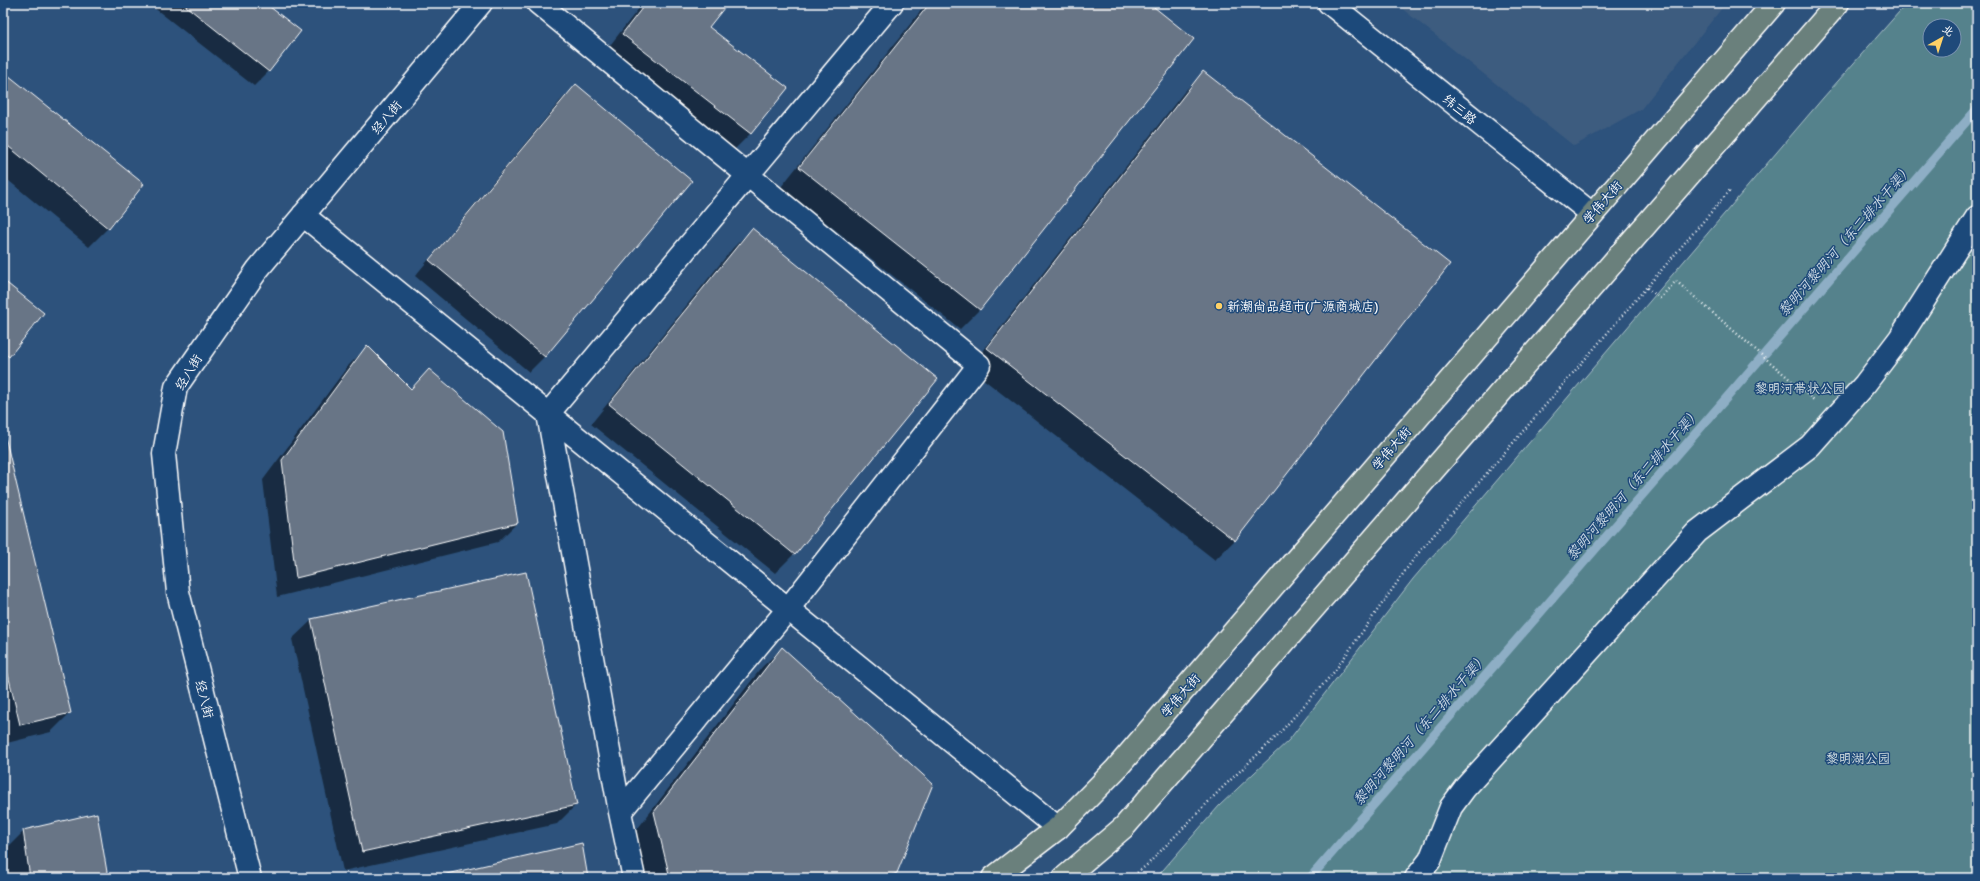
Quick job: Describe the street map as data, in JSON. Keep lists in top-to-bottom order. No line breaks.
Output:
{"streets":{"main road":["学伟大街"],"street":["纬三路","经八街"]},"crossings":[["纬三路","学伟大街"]],"water":["黎明河黎明河（东二排水干渠）"],"parks":["黎明河带状公园","黎明湖公园"],"places":["新潮尚品超市(广源商城店)"],"north":"top right"}
